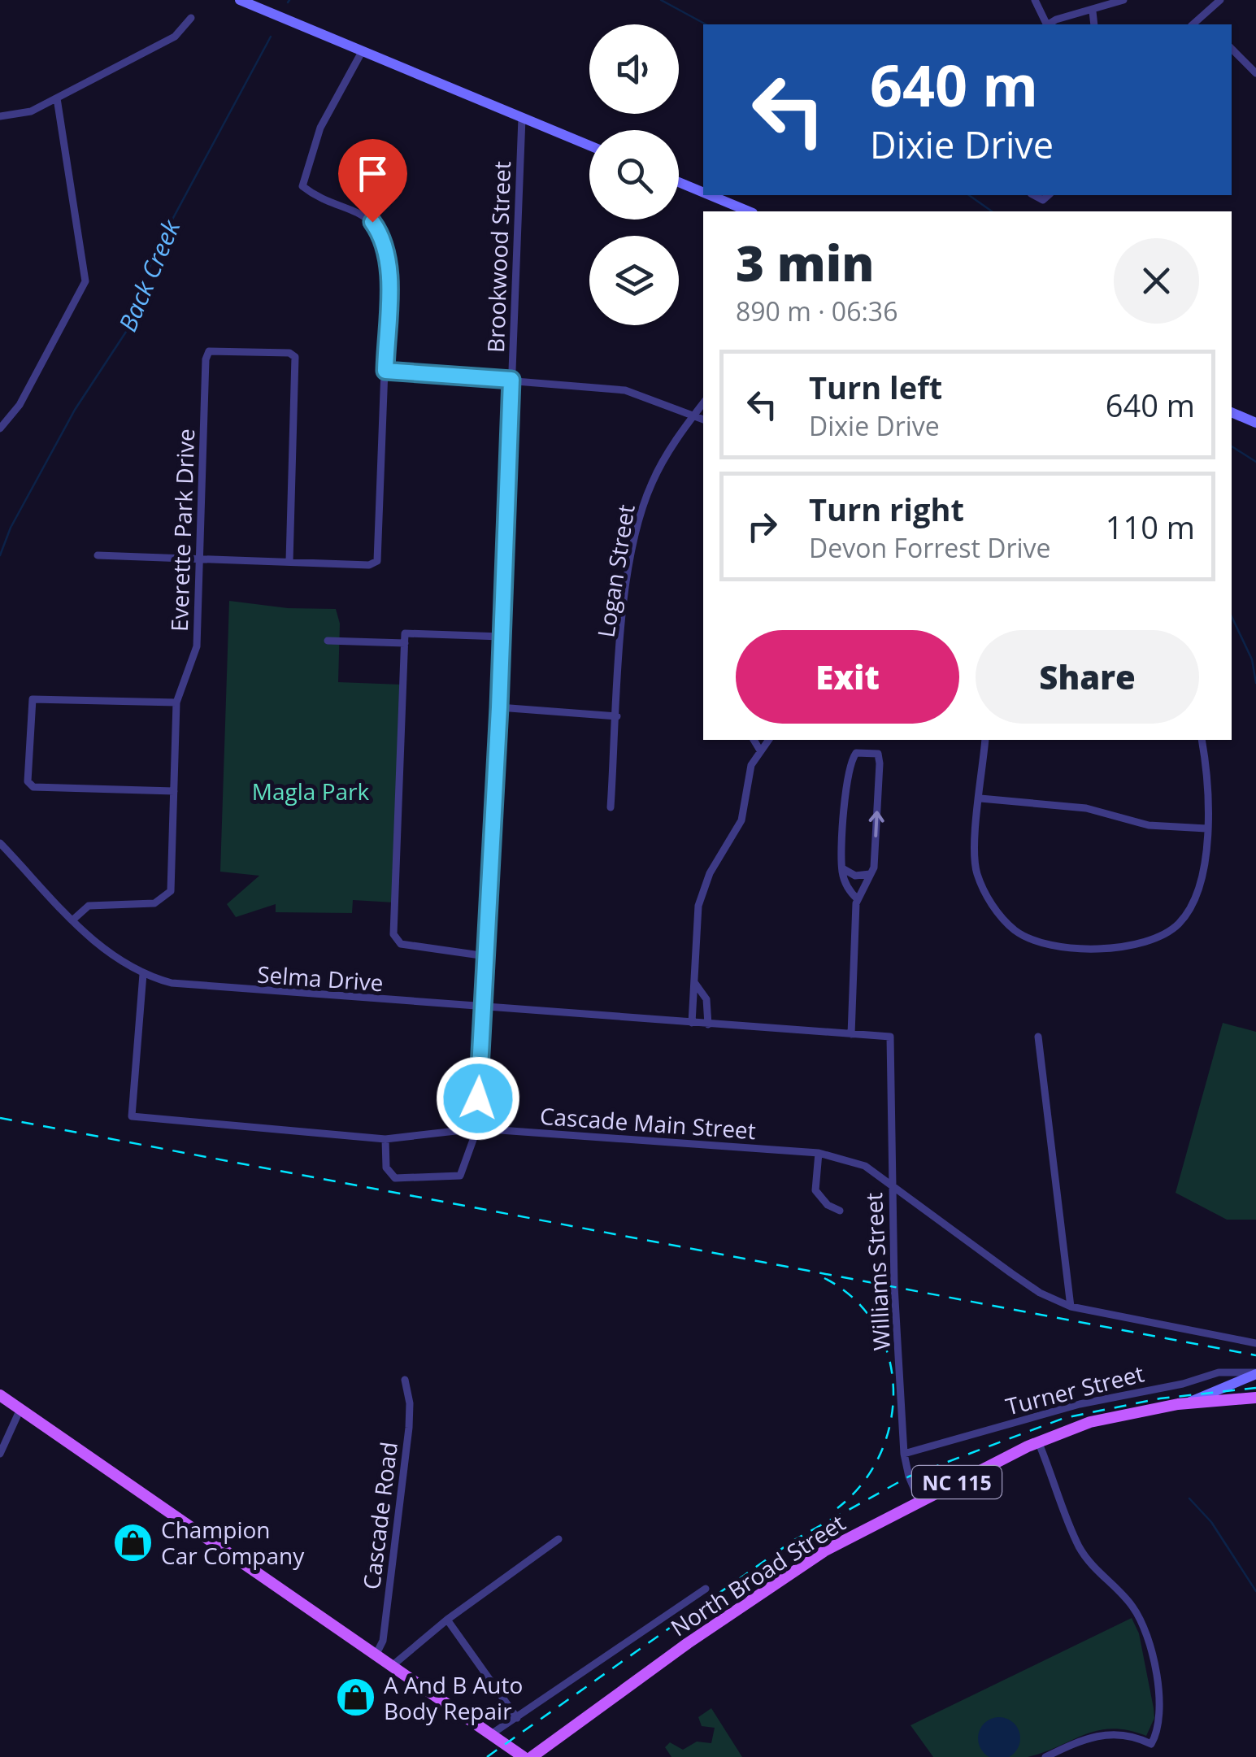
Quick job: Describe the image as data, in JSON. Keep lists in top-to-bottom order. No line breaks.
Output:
{"streets":{"main road":["NC 115","North Broad Street"],"street":["Brookwood Street","Everette Park Drive","Logan Street","Selma Drive","Cascade Main Street","Williams Street","Turner Street","Cascade Road"]},"crossings":[["Brookwood Street","Selma Drive"],["Brookwood Street","Cascade Main Street"],["Everette Park Drive","Selma Drive"],["Selma Drive","Cascade Main Street"],["Selma Drive","Williams Street"],["Cascade Main Street","Williams Street"],["Williams Street","Turner Street"],["Williams Street","North Broad Street"]],"water":["Back Creek"],"parks":["Magla Park"],"places":{"shop":["Champion Car Company","A And B Auto Body Repair"]},"page":{"turn":["640 m","Dixie Drive"],"heading":["3 min","890 m · 06:36"],"list":[{"name":"Turn left","note":"Dixie Drive","value":"640 m"},{"name":"Turn right","note":"Devon Forrest Drive","value":"110 m"}],"buttons":["Exit","Share"]}}
